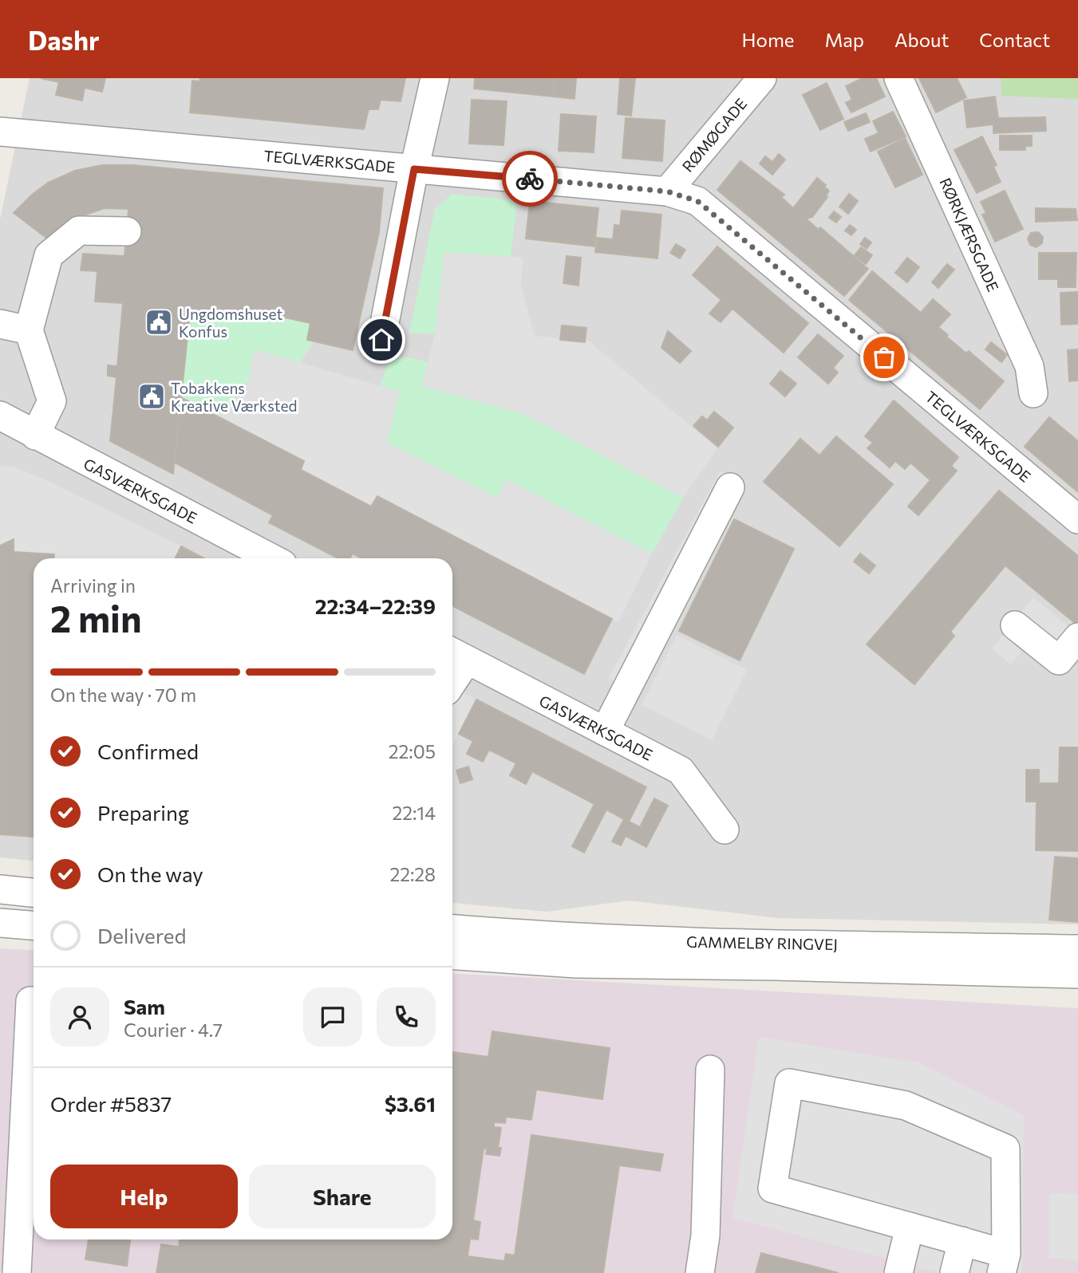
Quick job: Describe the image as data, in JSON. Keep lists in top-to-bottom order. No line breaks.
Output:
{"streets":{"street":["RØMØGADE","TEGLVÆRKSGADE","RØRKJÆRSGADE","GASVÆRKSGADE","GAMMELBY RINGVEJ"]},"crossings":[["RØMØGADE","TEGLVÆRKSGADE"]],"places":{"public building":["Ungdomshuset Konfus","Tobakkens Kreative Værksted"]},"page":{"header":"Dashr","nav":["Home","Map","About","Contact"],"heading":["2 min","Arriving in","22:34–22:39"],"panel":["Sam","Courier · 4.7","Order #5837","$3.61"],"bar":"On the way · 70 m","list":[["Confirmed","22:05"],["Preparing","22:14"],["On the way","22:28"],"Delivered"],"buttons":["Help","Share"]}}
